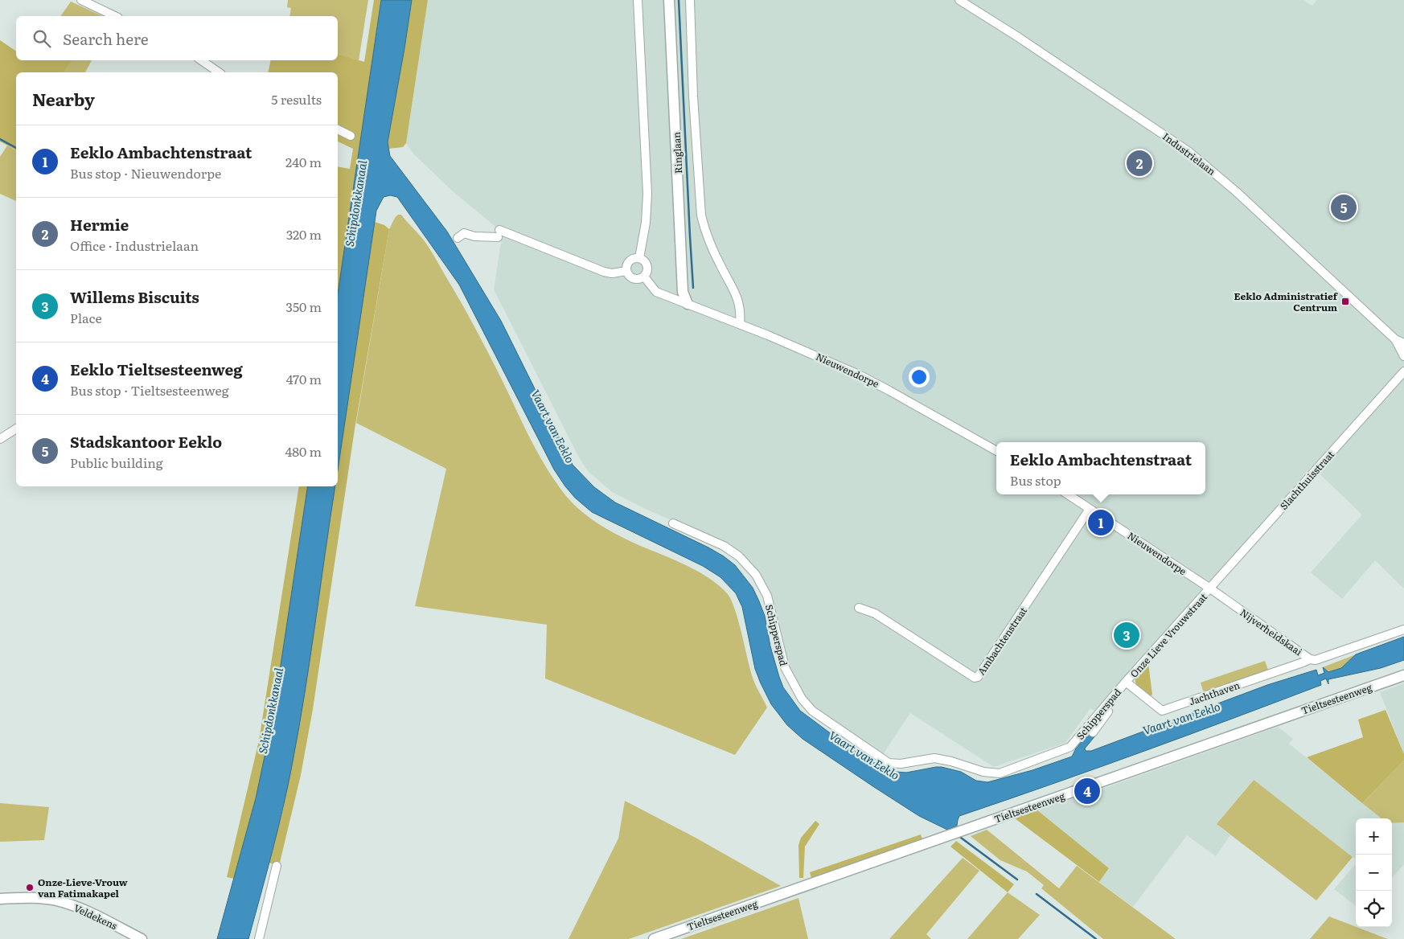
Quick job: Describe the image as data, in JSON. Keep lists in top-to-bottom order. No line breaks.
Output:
{"streets":{"main road":["Ringlaan","Tieltsesteenweg","Veldekens"],"street":["Industrielaan","Nieuwendorpe","Slachthuisstraat","Nijverheidskaai","Schipperspad","Onze Lieve Vrouwstraat","Ambachtenstraat","Jachthaven"]},"crossings":[["Ringlaan","Nieuwendorpe"],["Nieuwendorpe","Slachthuisstraat"],["Nieuwendorpe","Nijverheidskaai"],["Nieuwendorpe","Onze Lieve Vrouwstraat"],["Nieuwendorpe","Ambachtenstraat"],["Slachthuisstraat","Nijverheidskaai"],["Slachthuisstraat","Onze Lieve Vrouwstraat"],["Nijverheidskaai","Onze Lieve Vrouwstraat"],["Nijverheidskaai","Jachthaven"],["Schipperspad","Onze Lieve Vrouwstraat"],["Schipperspad","Jachthaven"],["Onze Lieve Vrouwstraat","Jachthaven"]],"water":["Schipdonkkanaal","Vaart van Eeklo"],"places":{"transit":["Eeklo Administratief Centrum"],"other":["Onze-Lieve-Vrouw van Fatimakapel"]},"page":{"search":"Search here","heading":["Nearby","5 results"],"list":[{"mark":"1","name":"Eeklo Ambachtenstraat","note":"Bus stop · Nieuwendorpe","value":"240 m"},{"mark":"2","name":"Hermie","note":"Office · Industrielaan","value":"320 m"},{"mark":"3","name":"Willems Biscuits","note":"Place","value":"350 m"},{"mark":"4","name":"Eeklo Tieltsesteenweg","note":"Bus stop · Tieltsesteenweg","value":"470 m"},{"mark":"5","name":"Stadskantoor Eeklo","note":"Public building","value":"480 m"}],"pins":["2","5","1","3","4"],"popup":["Eeklo Ambachtenstraat","Bus stop"],"map_buttons":["+","−"]}}
